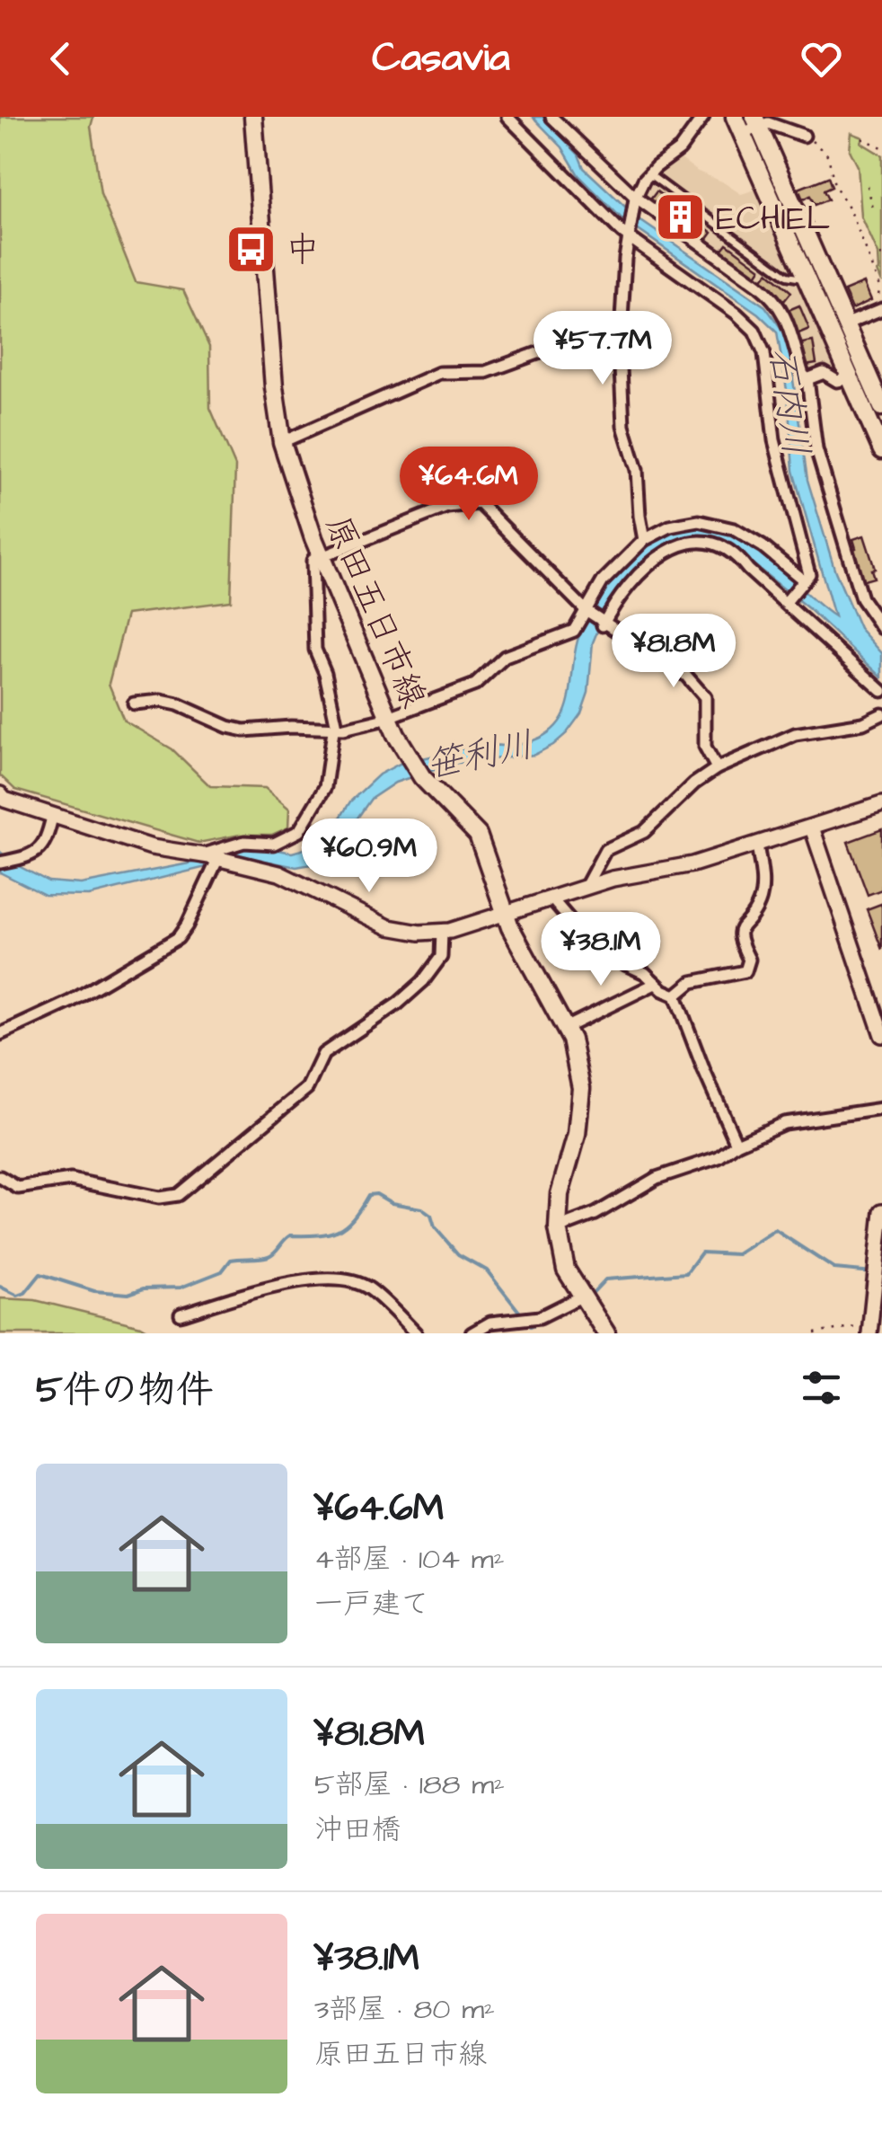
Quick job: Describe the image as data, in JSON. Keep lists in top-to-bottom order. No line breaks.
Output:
{"streets":{"main road":["原田五日市線"]},"water":["石内川","笹利川"],"places":{"building":["ECHIEL"],"bus stop":["中"]},"page":{"header":"Casavia","price":["¥57.7M","¥64.6M","¥81.8M","¥60.9M","¥38.1M"],"heading":"5件の物件","list":[{"name":"¥64.6M","note":"4部屋 · 104 m² · 一戸建て"},{"name":"¥81.8M","note":"5部屋 · 188 m² · 沖田橋"},{"name":"¥38.1M","note":"3部屋 · 80 m² · 原田五日市線"}]}}
